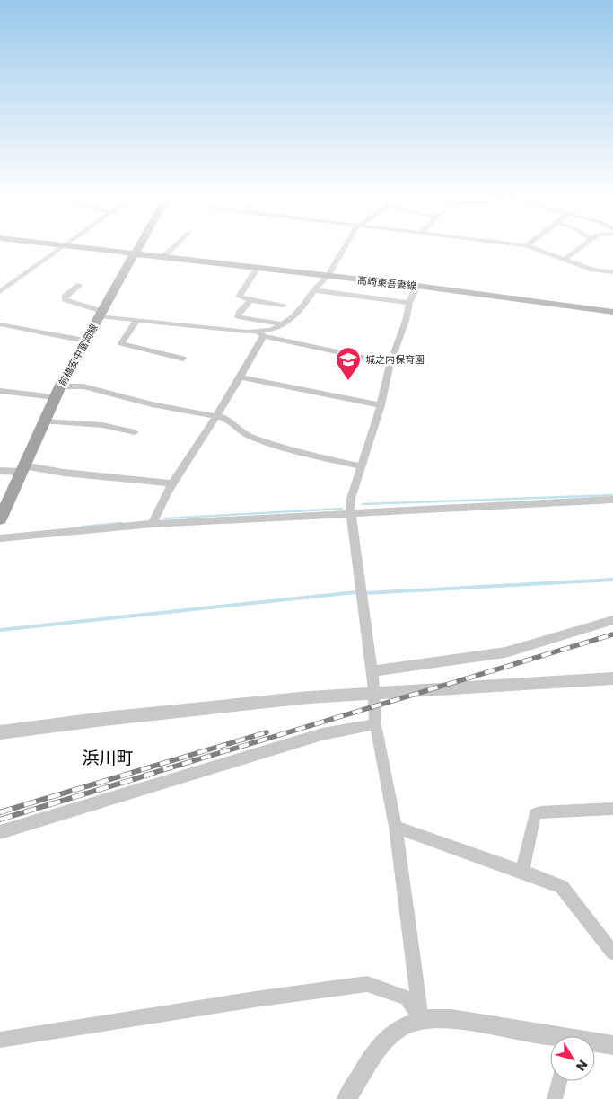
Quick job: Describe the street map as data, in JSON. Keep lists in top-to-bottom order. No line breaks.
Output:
{"streets":{"main road":["高崎東吾妻線","前橋安中富岡線"]},"crossings":[["高崎東吾妻線","前橋安中富岡線"]],"districts":["浜川町"],"places":{"school or university":["城之内保育園"]},"north":"bottom right"}
